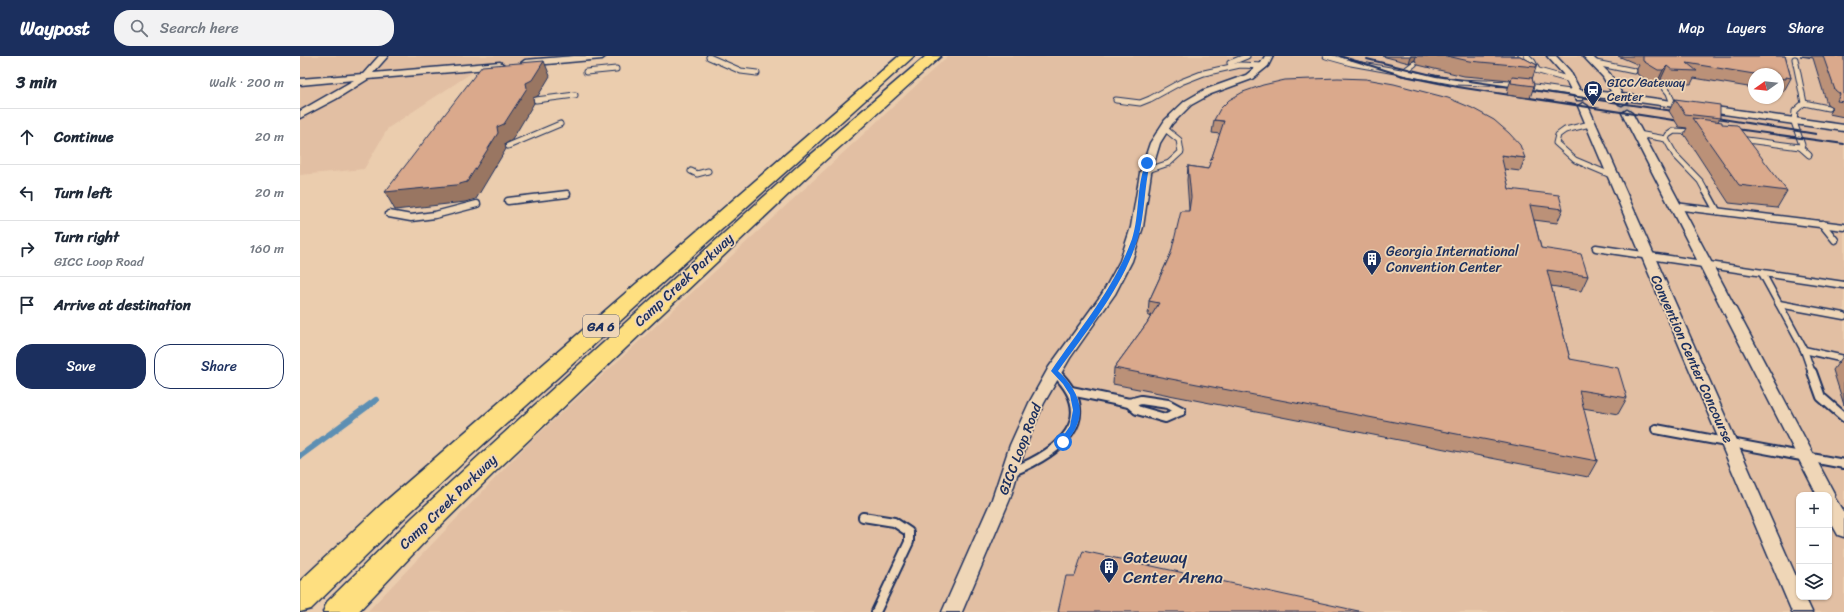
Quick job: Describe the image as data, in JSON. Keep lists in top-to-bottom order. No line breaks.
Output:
{"streets":{"main road":["Camp Creek Parkway","GA 6"],"street":["Convention Center Concourse","GICC Loop Road"]},"places":{"station":["GICC/Gateway Center"],"building":["Georgia International Convention Center","Gateway Center Arena"]},"north":"left","page":{"header":"Waypost","search":"Search here","nav":["Map","Layers","Share"],"heading":["3 min","Walk · 200 m"],"list":[["Continue","20 m"],["Turn left","20 m"],["Turn right","GICC Loop Road","160 m"],"Arrive at destination"],"buttons":["Save","Share"],"map_buttons":["+","−"]}}
